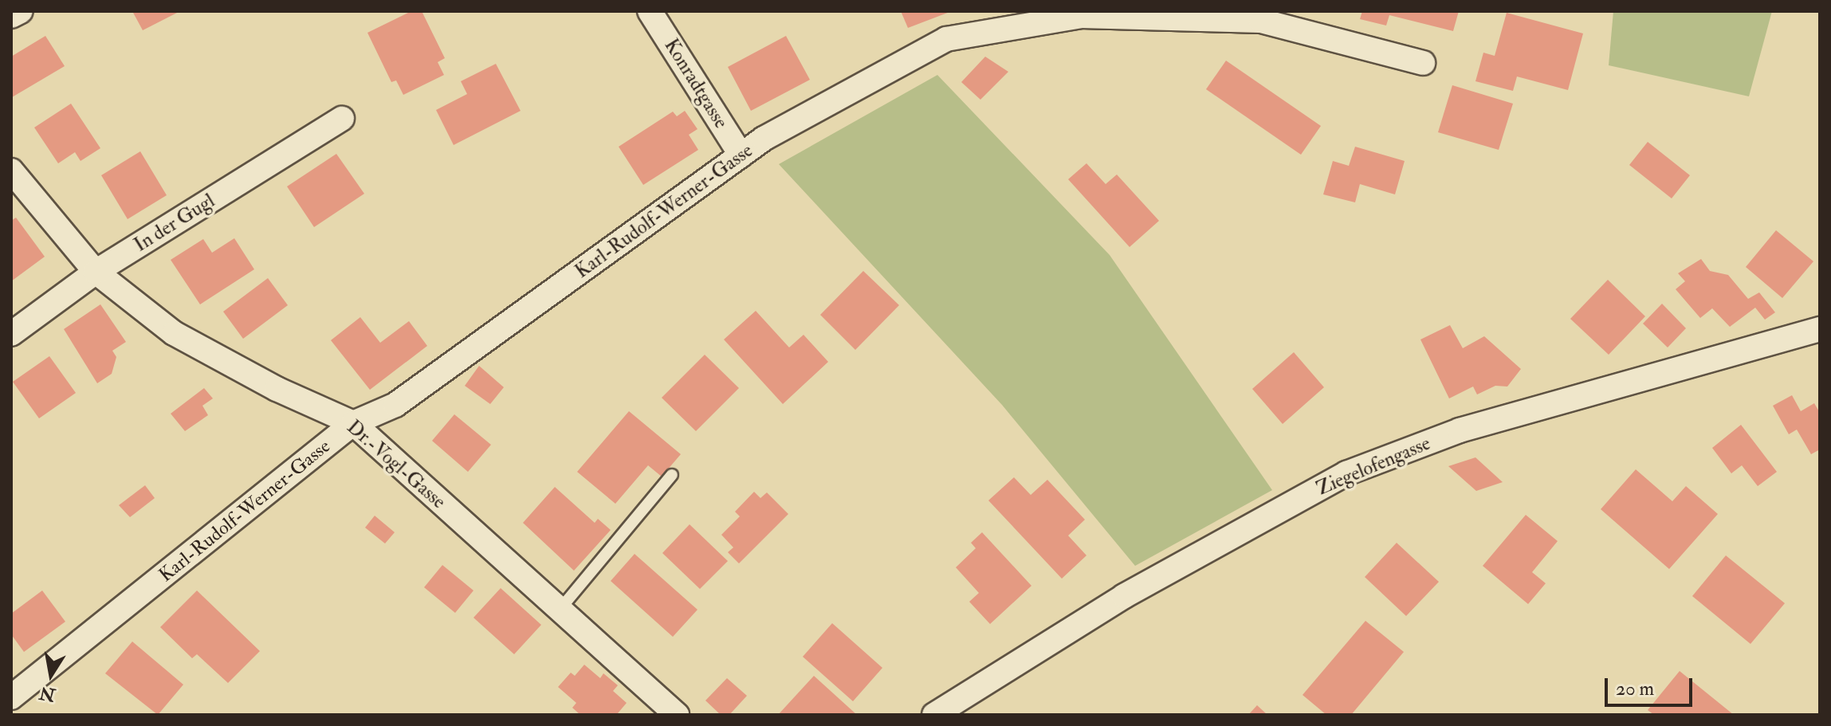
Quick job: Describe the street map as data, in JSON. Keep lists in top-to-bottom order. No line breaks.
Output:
{"streets":{"street":["Konradtgasse","Karl-Rudolf-Werner-Gasse","In der Gugl","Dr.-Vogl-Gasse","Ziegelofengasse"]},"crossings":[["Konradtgasse","Karl-Rudolf-Werner-Gasse"],["Karl-Rudolf-Werner-Gasse","Dr.-Vogl-Gasse"],["In der Gugl","Dr.-Vogl-Gasse"]],"scale_bar":"20 m","north":"bottom"}
